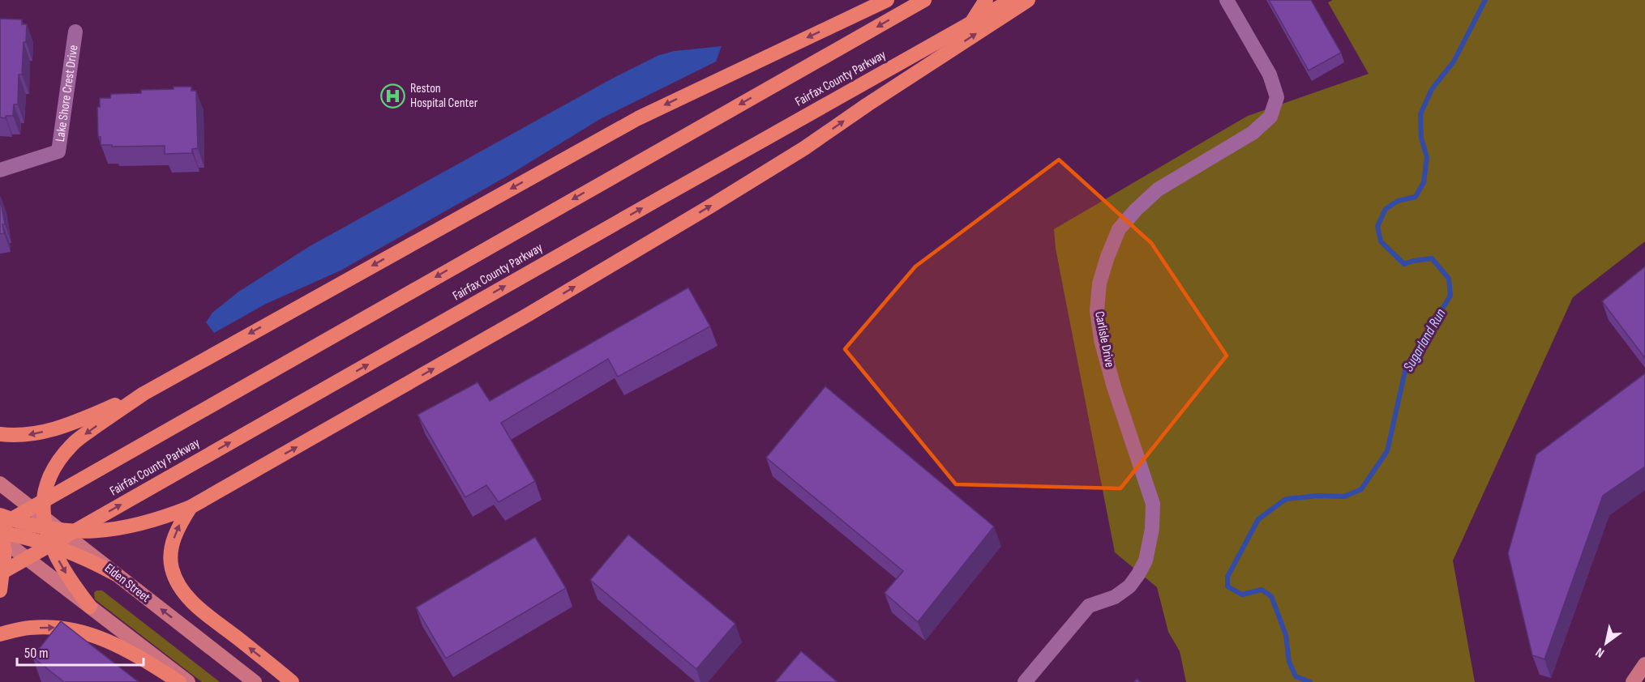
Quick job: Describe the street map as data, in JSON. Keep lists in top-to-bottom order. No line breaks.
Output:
{"streets":{"highway":["Fairfax County Parkway"],"main road":["Elden Street"],"street":["Lake Shore Crest Drive","Carlisle Drive"]},"water":["Sugarland Run"],"places":{"hospital":["Reston Hospital Center"]},"scale_bar":"50 m","north":"bottom left"}
